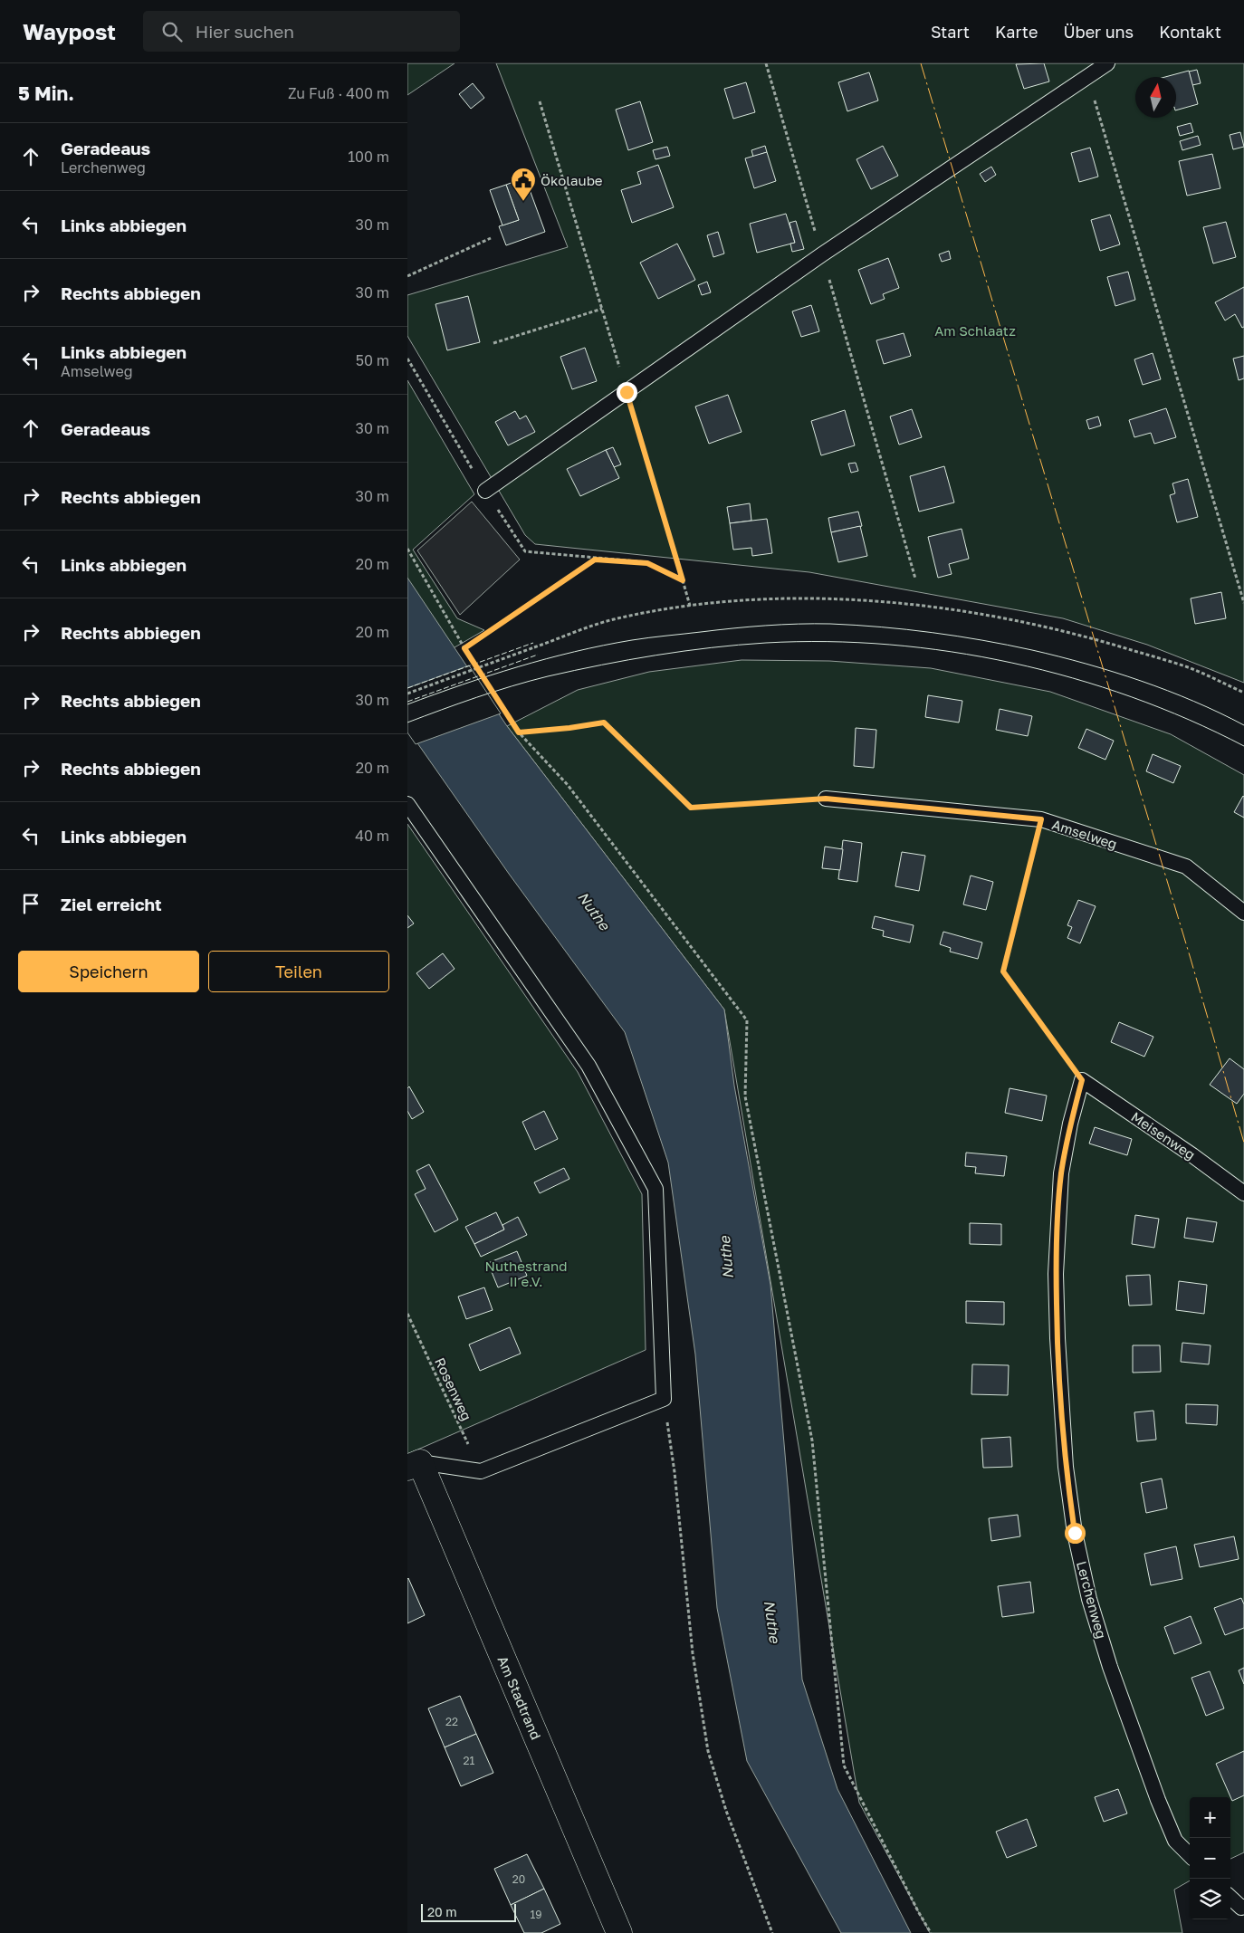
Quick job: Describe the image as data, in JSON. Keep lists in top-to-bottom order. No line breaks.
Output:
{"streets":{"street":["Am Stadtrand"],"lane":["Amselweg","Meisenweg","Lerchenweg"],"path":["Rosenweg"]},"crossings":[["Meisenweg","Lerchenweg"]],"water":["Nuthe"],"parks":["Am Schlaatz","Nuthestrand II e.V."],"places":{"public building":["Ökolaube"]},"house_numbers":["22","21","20","19"],"scale_bar":"20 m","north":"top","page":{"header":"Waypost","search":"Hier suchen","nav":["Start","Karte","Über uns","Kontakt"],"heading":["5 Min.","Zu Fuß · 400 m"],"list":[["Geradeaus","Lerchenweg","100 m"],["Links abbiegen","30 m"],["Rechts abbiegen","30 m"],["Links abbiegen","Amselweg","50 m"],["Geradeaus","30 m"],["Rechts abbiegen","30 m"],["Links abbiegen","20 m"],["Rechts abbiegen","20 m"],["Rechts abbiegen","30 m"],["Rechts abbiegen","20 m"],["Links abbiegen","40 m"],"Ziel erreicht"],"buttons":["Speichern","Teilen"],"map_buttons":["+","−"],"scale":"20 m"}}
